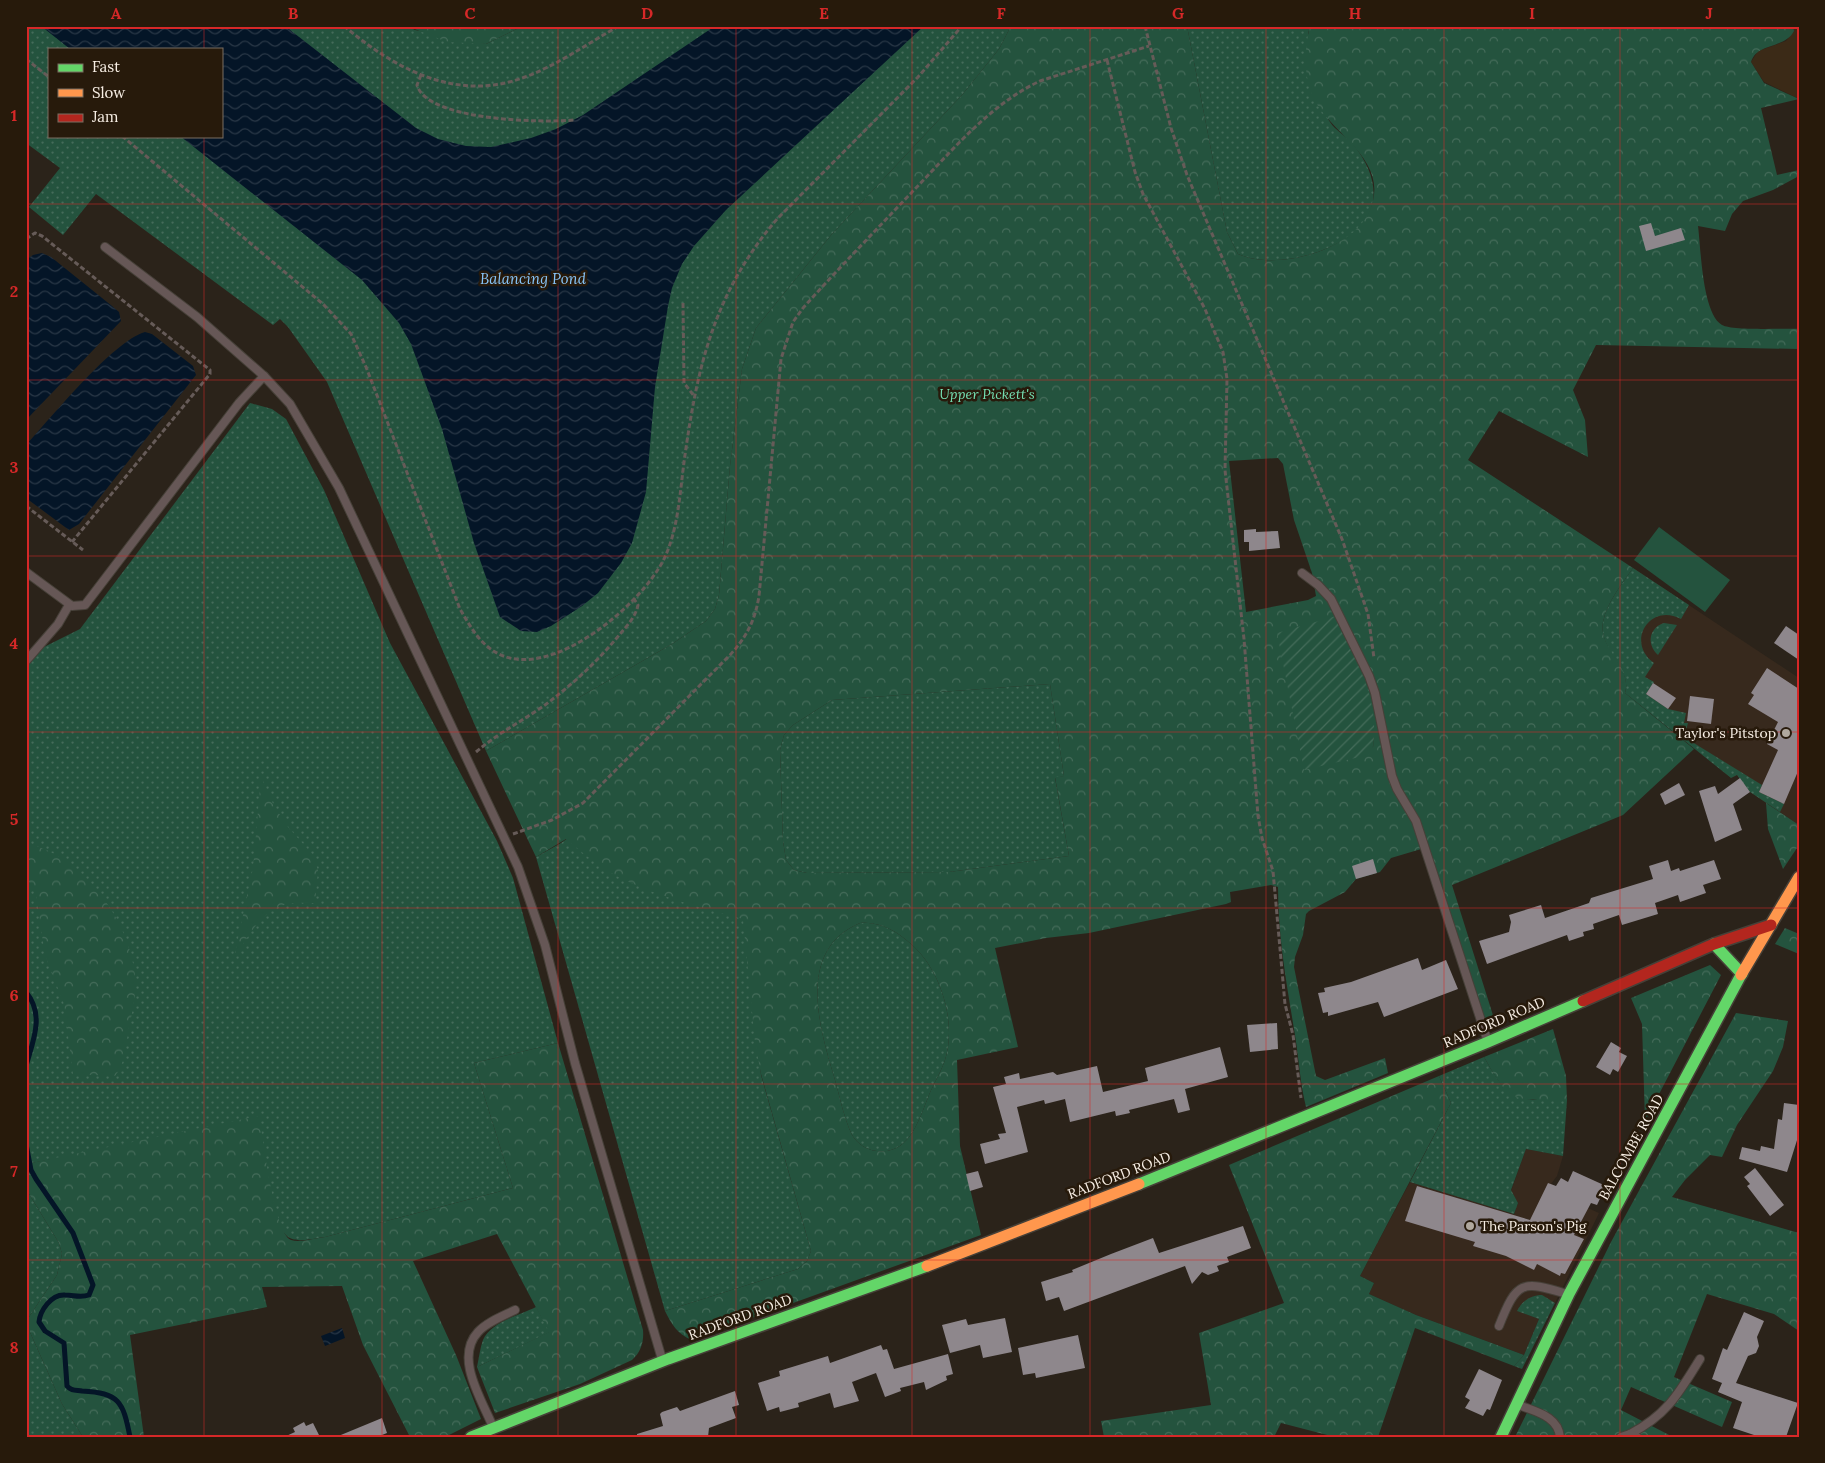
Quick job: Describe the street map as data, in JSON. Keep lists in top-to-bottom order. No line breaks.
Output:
{"streets":{"street":["RADFORD ROAD","BALCOMBE ROAD"]},"crossings":[["RADFORD ROAD","BALCOMBE ROAD"]],"water":["Balancing Pond"],"parks":["Upper Pickett's"],"places":["Taylor's Pitstop","The Parson's Pig"],"legend":["Fast","Slow","Jam"],"grid":{"columns":["A","B","C","D","E","F","G","H","I","J"],"rows":["1","2","3","4","5","6","7","8"]}}
